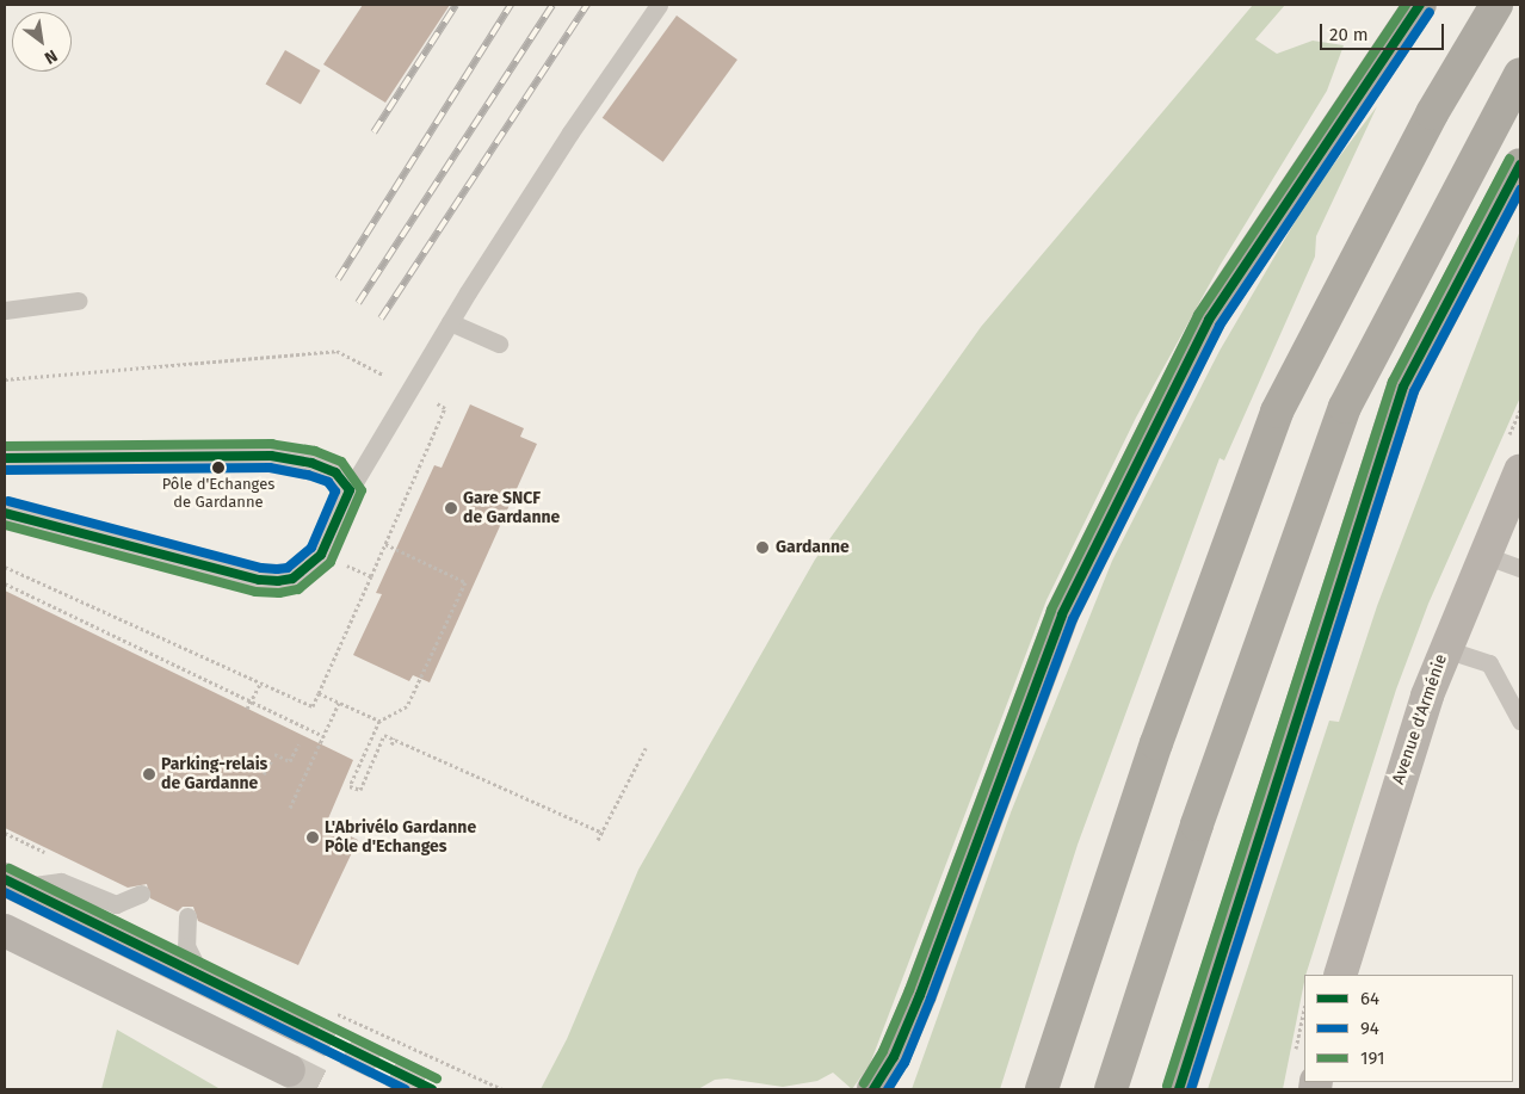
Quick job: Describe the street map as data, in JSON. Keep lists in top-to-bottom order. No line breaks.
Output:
{"streets":{"main road":["Avenue d'Arménie"]},"places":["Pôle d'Echanges de Gardanne","Gare SNCF de Gardanne","Gardanne","Parking-relais de Gardanne","L'Abrivélo Gardanne Pôle d'Echanges"],"lines":["transit line 64","transit line 191","transit line 94"],"legend":["64","94","191"],"scale_bar":"20 m","north":"bottom right"}
